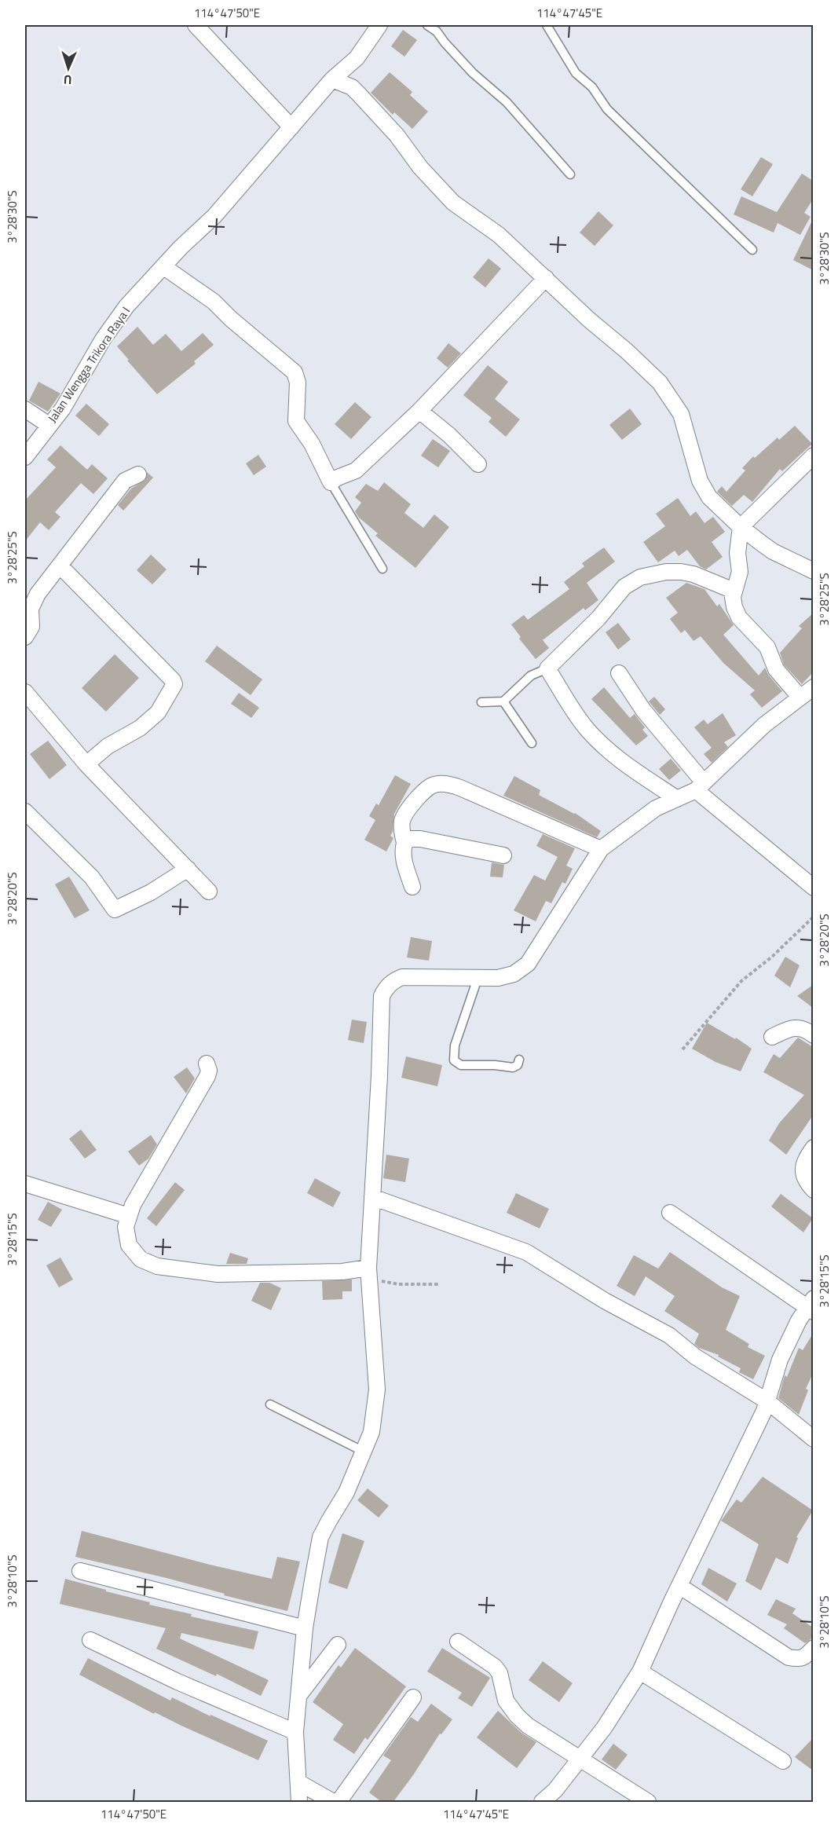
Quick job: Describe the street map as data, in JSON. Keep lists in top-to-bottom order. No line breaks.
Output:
{"streets":{"street":["Jalan Wengga Trikora Raya I"]},"north":"bottom","coordinates":["114°47'50\"E","114°47'45\"E","3°28'30\"S","3°28'25\"S","3°28'20\"S","3°28'15\"S","3°28'10\"S"]}
